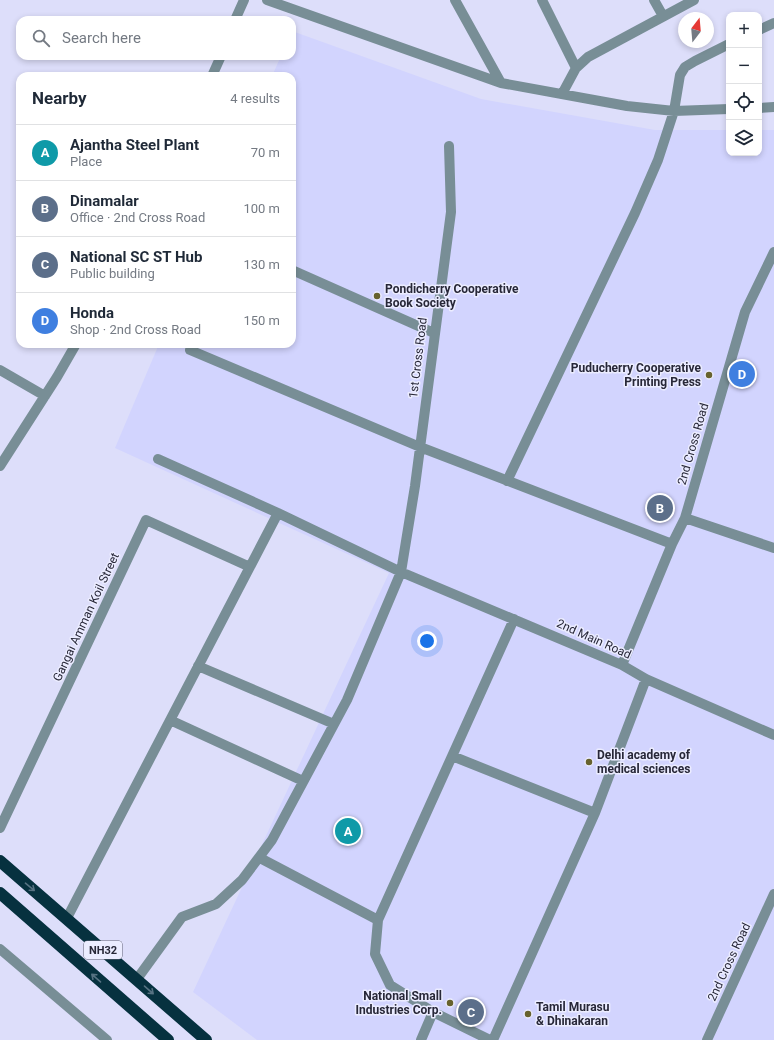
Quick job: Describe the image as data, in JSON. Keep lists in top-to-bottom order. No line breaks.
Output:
{"streets":{"highway":["NH32"],"street":["1st Cross Road","2nd Cross Road","Gangai Amman Koil Street","2nd Main Road"]},"crossings":[["1st Cross Road","2nd Main Road"],["1st Cross Road","NH32"],["2nd Cross Road","2nd Main Road"]],"places":["Pondicherry Cooperative Book Society","Puducherry Cooperative Printing Press","Delhi academy of medical sciences","National Small Industries Corp.","Tamil Murasu & Dhinakaran"],"north":"top","page":{"map_buttons":["+","−"],"search":"Search here","heading":["Nearby","4 results"],"list":[{"mark":"A","name":"Ajantha Steel Plant","note":"Place","value":"70 m"},{"mark":"B","name":"Dinamalar","note":"Office · 2nd Cross Road","value":"100 m"},{"mark":"C","name":"National SC ST Hub","note":"Public building","value":"130 m"},{"mark":"D","name":"Honda","note":"Shop · 2nd Cross Road","value":"150 m"}],"pins":["D","B","A","C"]}}
